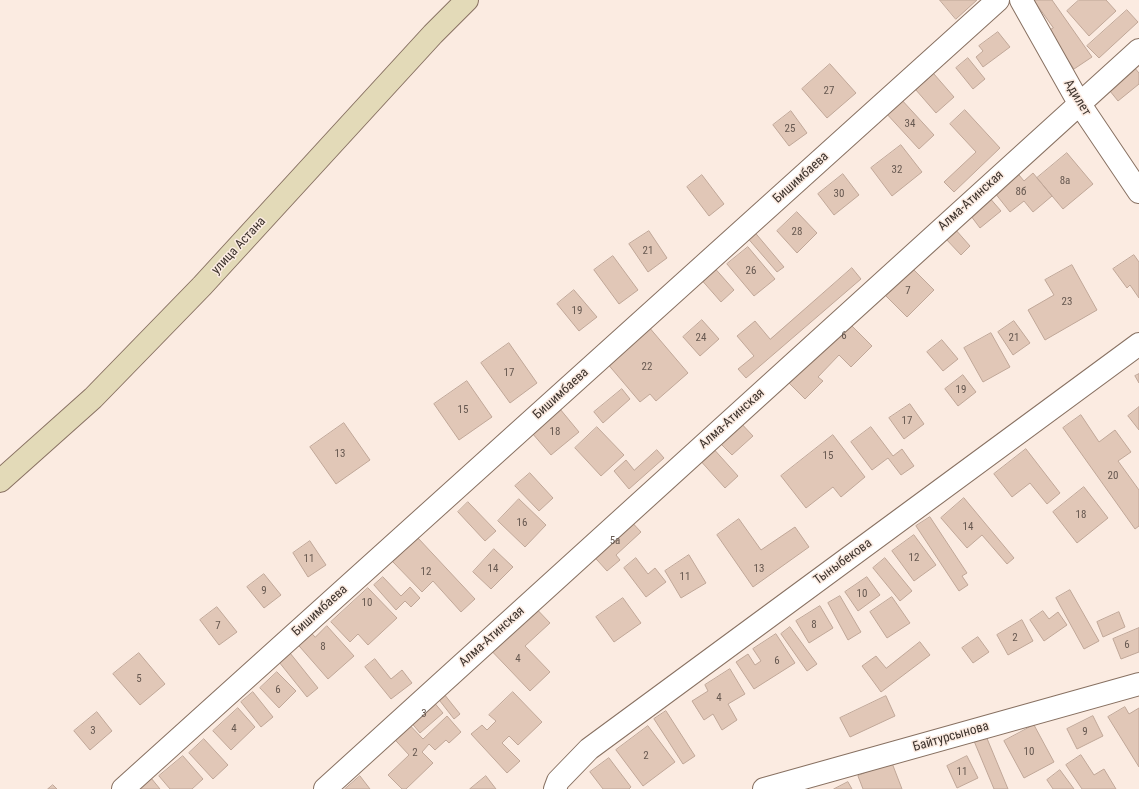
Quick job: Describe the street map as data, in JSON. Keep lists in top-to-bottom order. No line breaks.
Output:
{"streets":{"main road":["улица Астана"],"street":["Адилет","Бишимбаева","Алма-Атинская","Тыныбекова","Байтурсынова"]},"crossings":[["Адилет","Алма-Атинская"]],"house_numbers":["27","34","25","32","8а","8б","30","28","21","26","7","23","19","6","24","21","22","17","19","15","17","18","13","15","20","18","16","14","5а","12","11","14","13","12","11","9","10","10","8","7","2","6","8","4","6","5","6","4","3","4","3","9","10","2","2","11"]}
